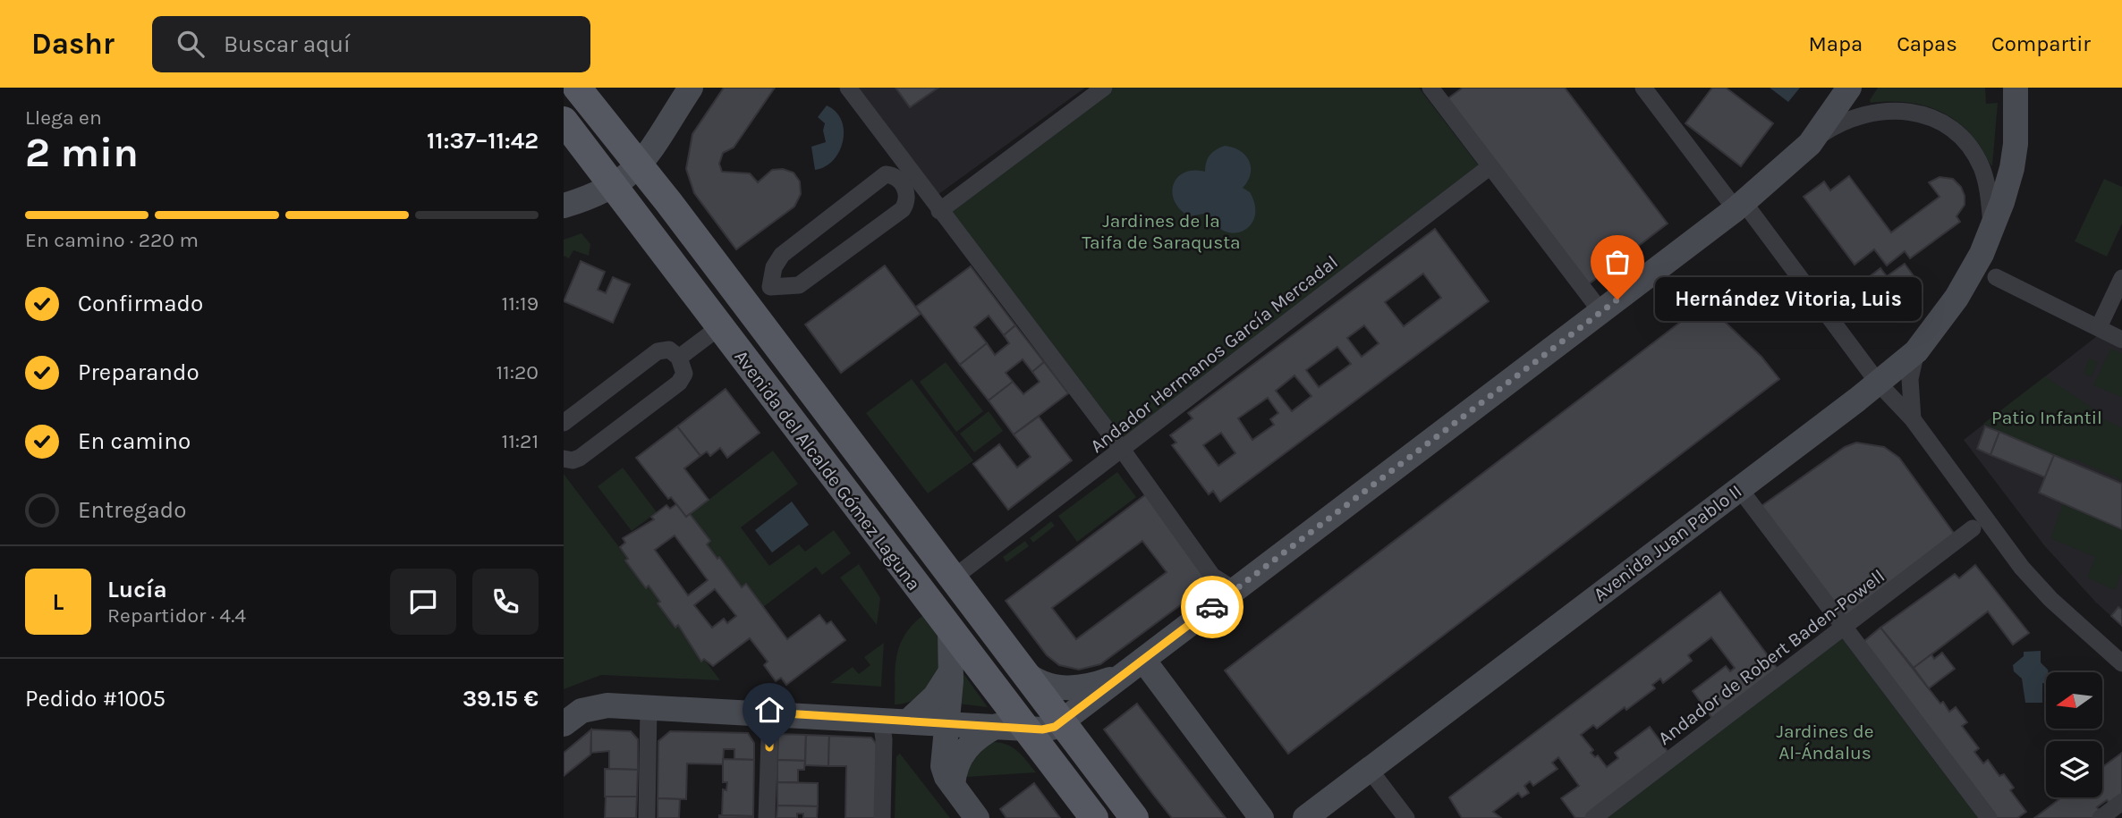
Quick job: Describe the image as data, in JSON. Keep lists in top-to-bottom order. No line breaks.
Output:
{"streets":{"main road":["Avenida del Alcalde Gómez Laguna"],"street":["Andador Hermanos García Mercadal","Avenida Juan Pablo II","Andador de Robert Baden-Powell"]},"parks":["Jardines de la Taifa de Saraqusta","Patio Infantil","Jardines de Al-Ándalus"],"places":["Hernández Vitoria, Luis"],"north":"left","page":{"header":"Dashr","search":"Buscar aquí","nav":["Mapa","Capas","Compartir"],"heading":["2 min","Llega en","11:37–11:42"],"panel":["Lucía","Repartidor · 4.4","Pedido #1005","39.15 €"],"bar":"En camino · 220 m","list":[["Confirmado","11:19"],["Preparando","11:20"],["En camino","11:21"],"Entregado"],"bubble":"Hernández Vitoria, Luis","round":"L"}}
